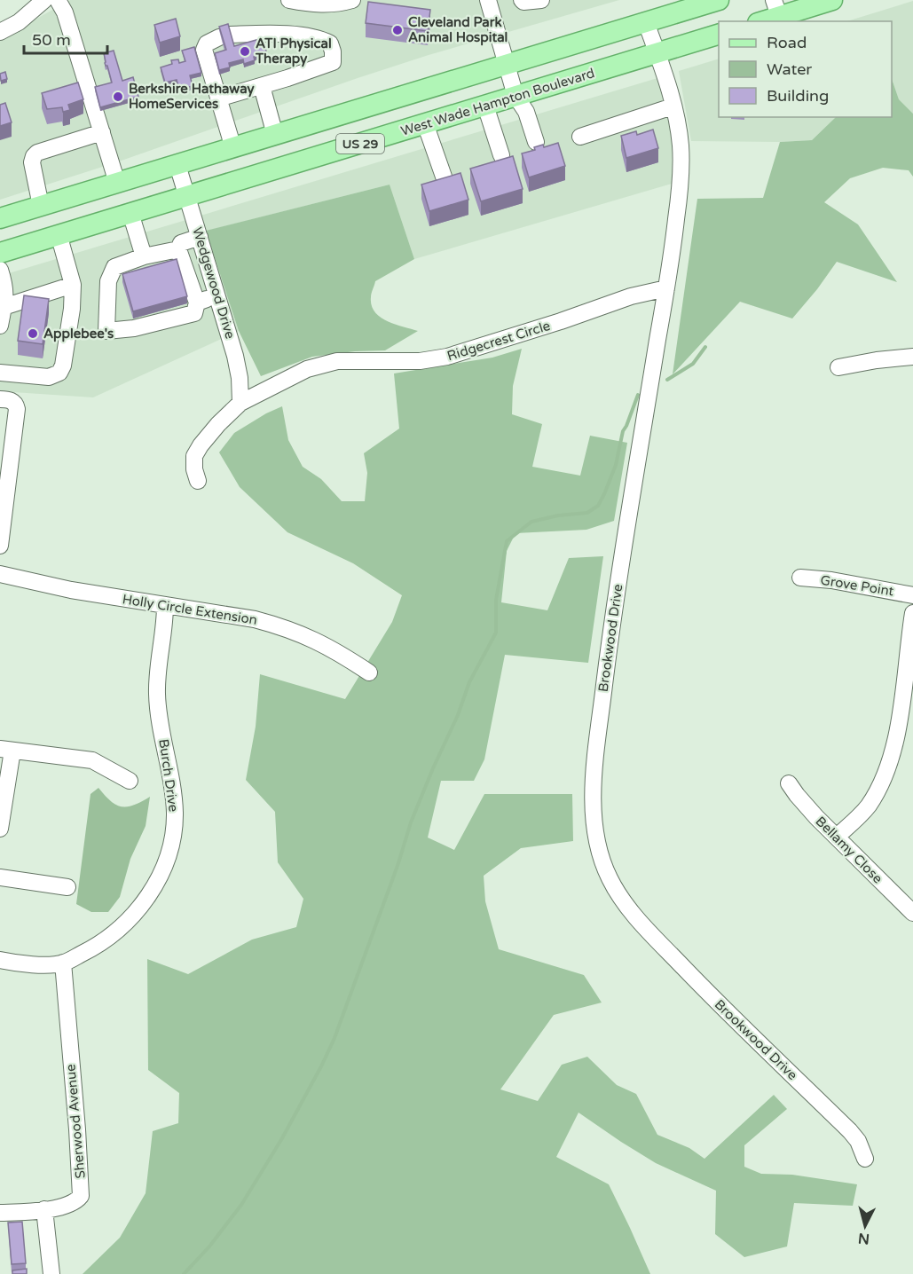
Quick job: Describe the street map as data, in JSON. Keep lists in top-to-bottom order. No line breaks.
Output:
{"streets":{"main road":["West Wade Hampton Boulevard","US 29"],"street":["Wedgewood Drive","Ridgecrest Circle","Grove Point","Holly Circle Extension","Brookwood Drive","Burch Drive","Bellamy Close","Sherwood Avenue"]},"crossings":[["West Wade Hampton Boulevard","Wedgewood Drive"],["West Wade Hampton Boulevard","Brookwood Drive"],["US 29","Wedgewood Drive"],["US 29","Brookwood Drive"],["Wedgewood Drive","Ridgecrest Circle"],["Ridgecrest Circle","Brookwood Drive"],["Holly Circle Extension","Burch Drive"],["Burch Drive","Sherwood Avenue"]],"places":["Cleveland Park Animal Hospital","ATI Physical Therapy","Berkshire Hathaway HomeServices","Applebee's"],"legend":["Road","Water","Building"],"scale_bar":"50 m","north":"bottom"}
